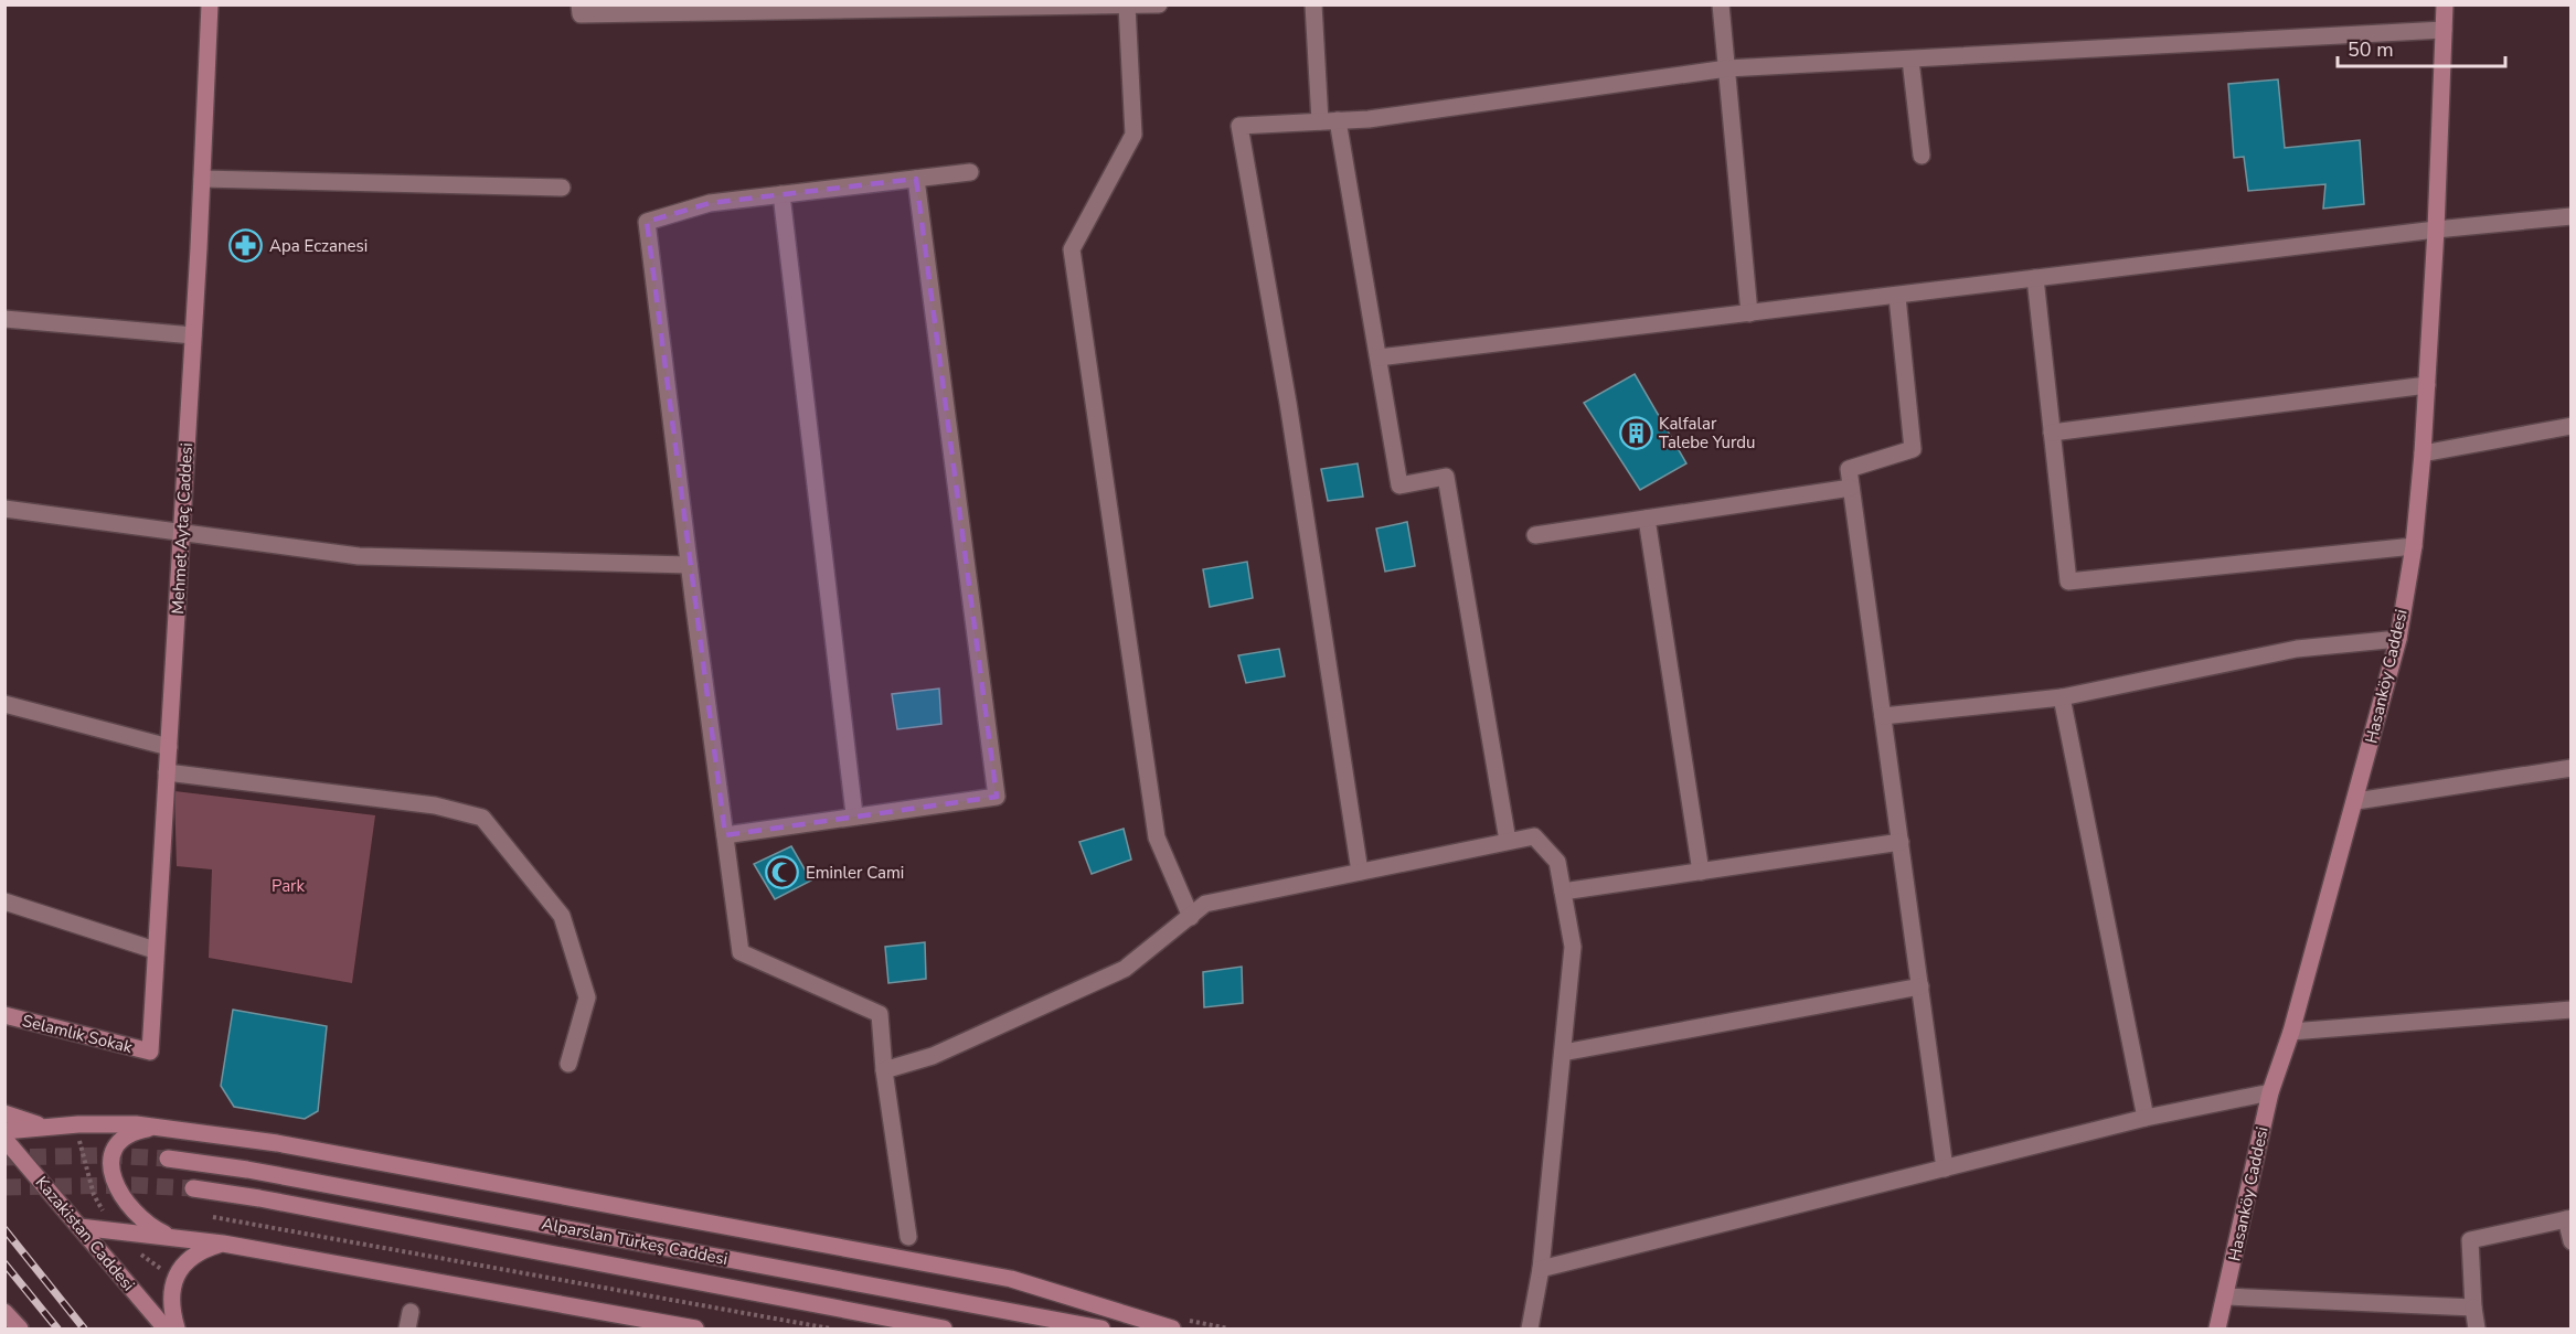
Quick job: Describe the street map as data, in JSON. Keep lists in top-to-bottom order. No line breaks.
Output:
{"streets":{"main road":["Mehmet Aytaç Caddesi","Hasanköy Caddesi","Selamlık Sokak","Kazakistan Caddesi","Alparslan Türkeş Caddesi"]},"crossings":[["Mehmet Aytaç Caddesi","Selamlık Sokak"]],"parks":["Park"],"places":{"pharmacy":["Apa Eczanesi"],"building":["Kalfalar Talebe Yurdu"],"mosque":["Eminler Cami"]},"scale_bar":"50 m"}
